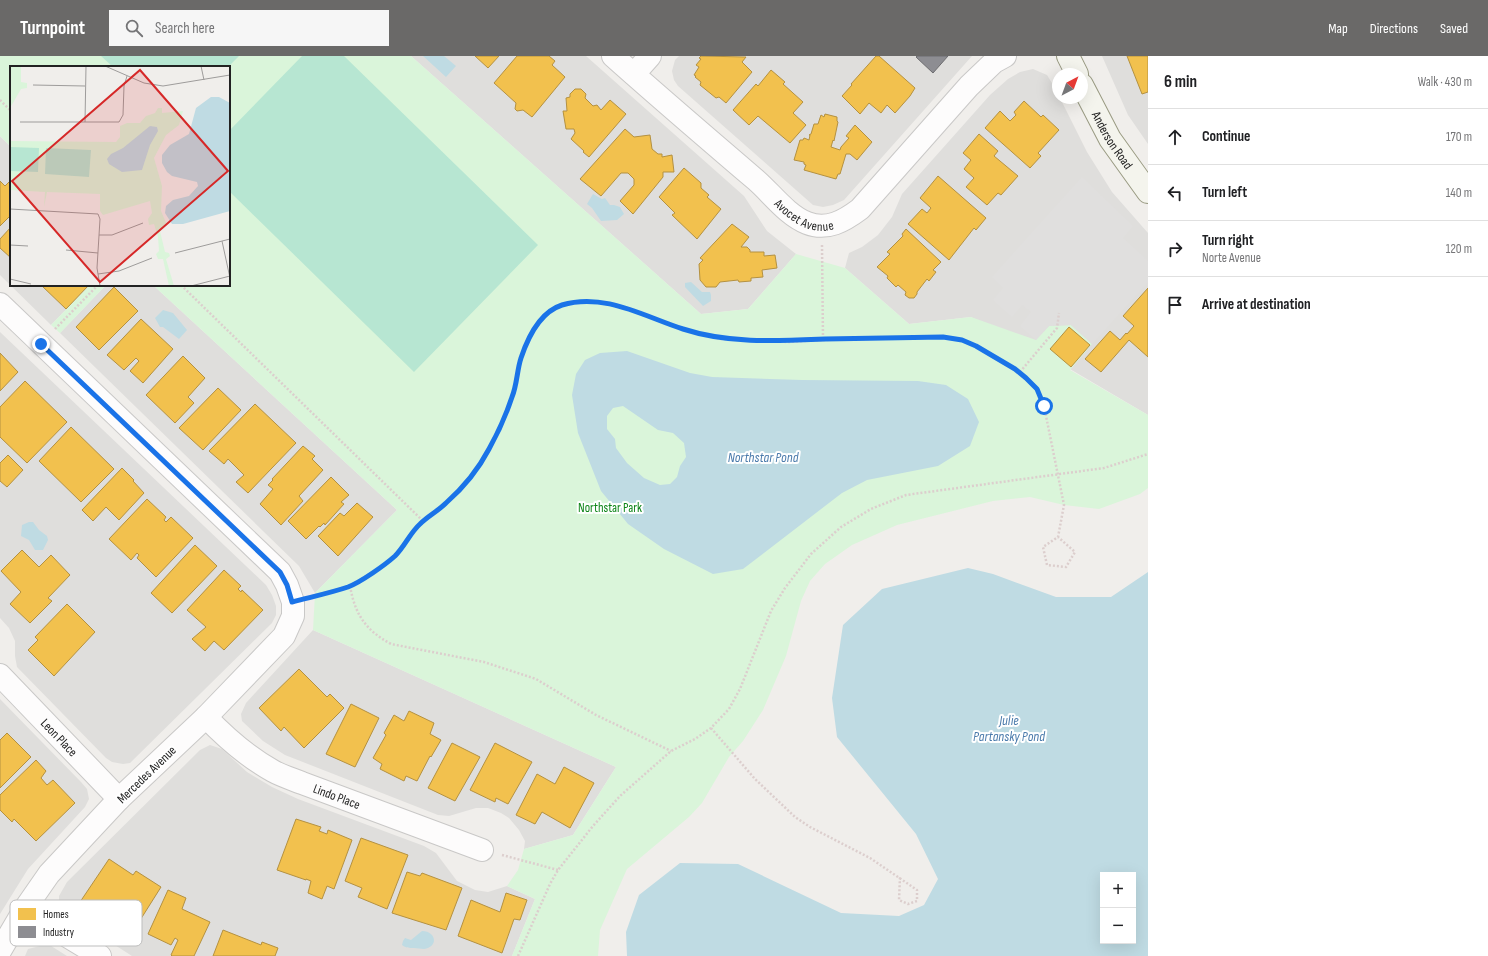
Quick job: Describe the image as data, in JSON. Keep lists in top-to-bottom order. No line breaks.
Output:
{"streets":{"street":["Anderson Road","Avocet Avenue","Leon Place","Mercedes Avenue","Lindo Place"]},"crossings":[["Leon Place","Mercedes Avenue"],["Mercedes Avenue","Lindo Place"]],"water":["Northstar Pond","Julie Partansky Pond"],"parks":["Northstar Park"],"legend":["Homes","Industry"],"north":"top right","page":{"header":"Turnpoint","search":"Search here","nav":["Map","Directions","Saved"],"heading":["6 min","Walk · 430 m"],"list":[["Continue","170 m"],["Turn left","140 m"],["Turn right","Norte Avenue","120 m"],"Arrive at destination"],"map_buttons":["+","−"]}}
